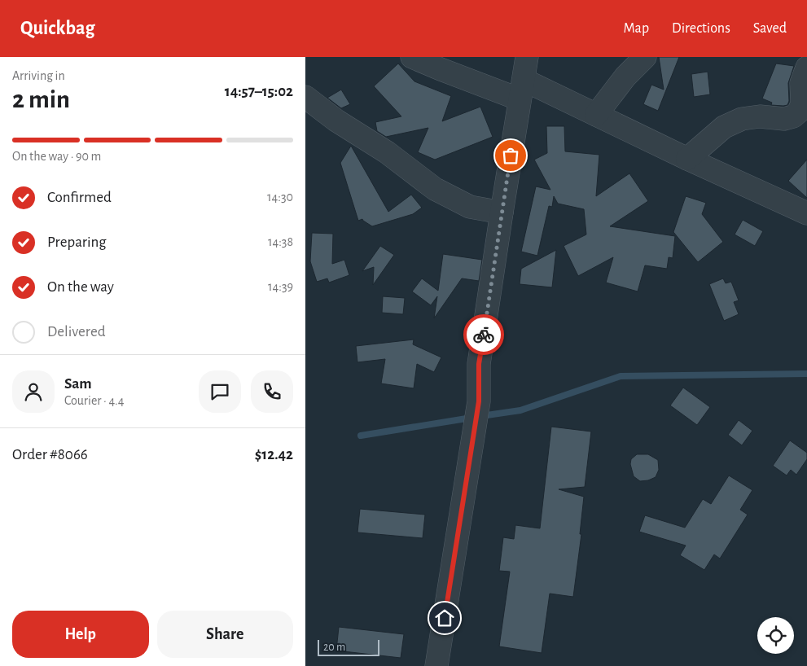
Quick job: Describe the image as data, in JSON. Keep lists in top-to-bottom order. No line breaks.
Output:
{"scale_bar":"20 m","page":{"header":"Quickbag","nav":["Map","Directions","Saved"],"heading":["2 min","Arriving in","14:57–15:02"],"panel":["Sam","Courier · 4.4","Order #8066","$12.42"],"bar":"On the way · 90 m","list":[["Confirmed","14:30"],["Preparing","14:38"],["On the way","14:39"],"Delivered"],"buttons":["Help","Share"],"scale":"20 m"}}
